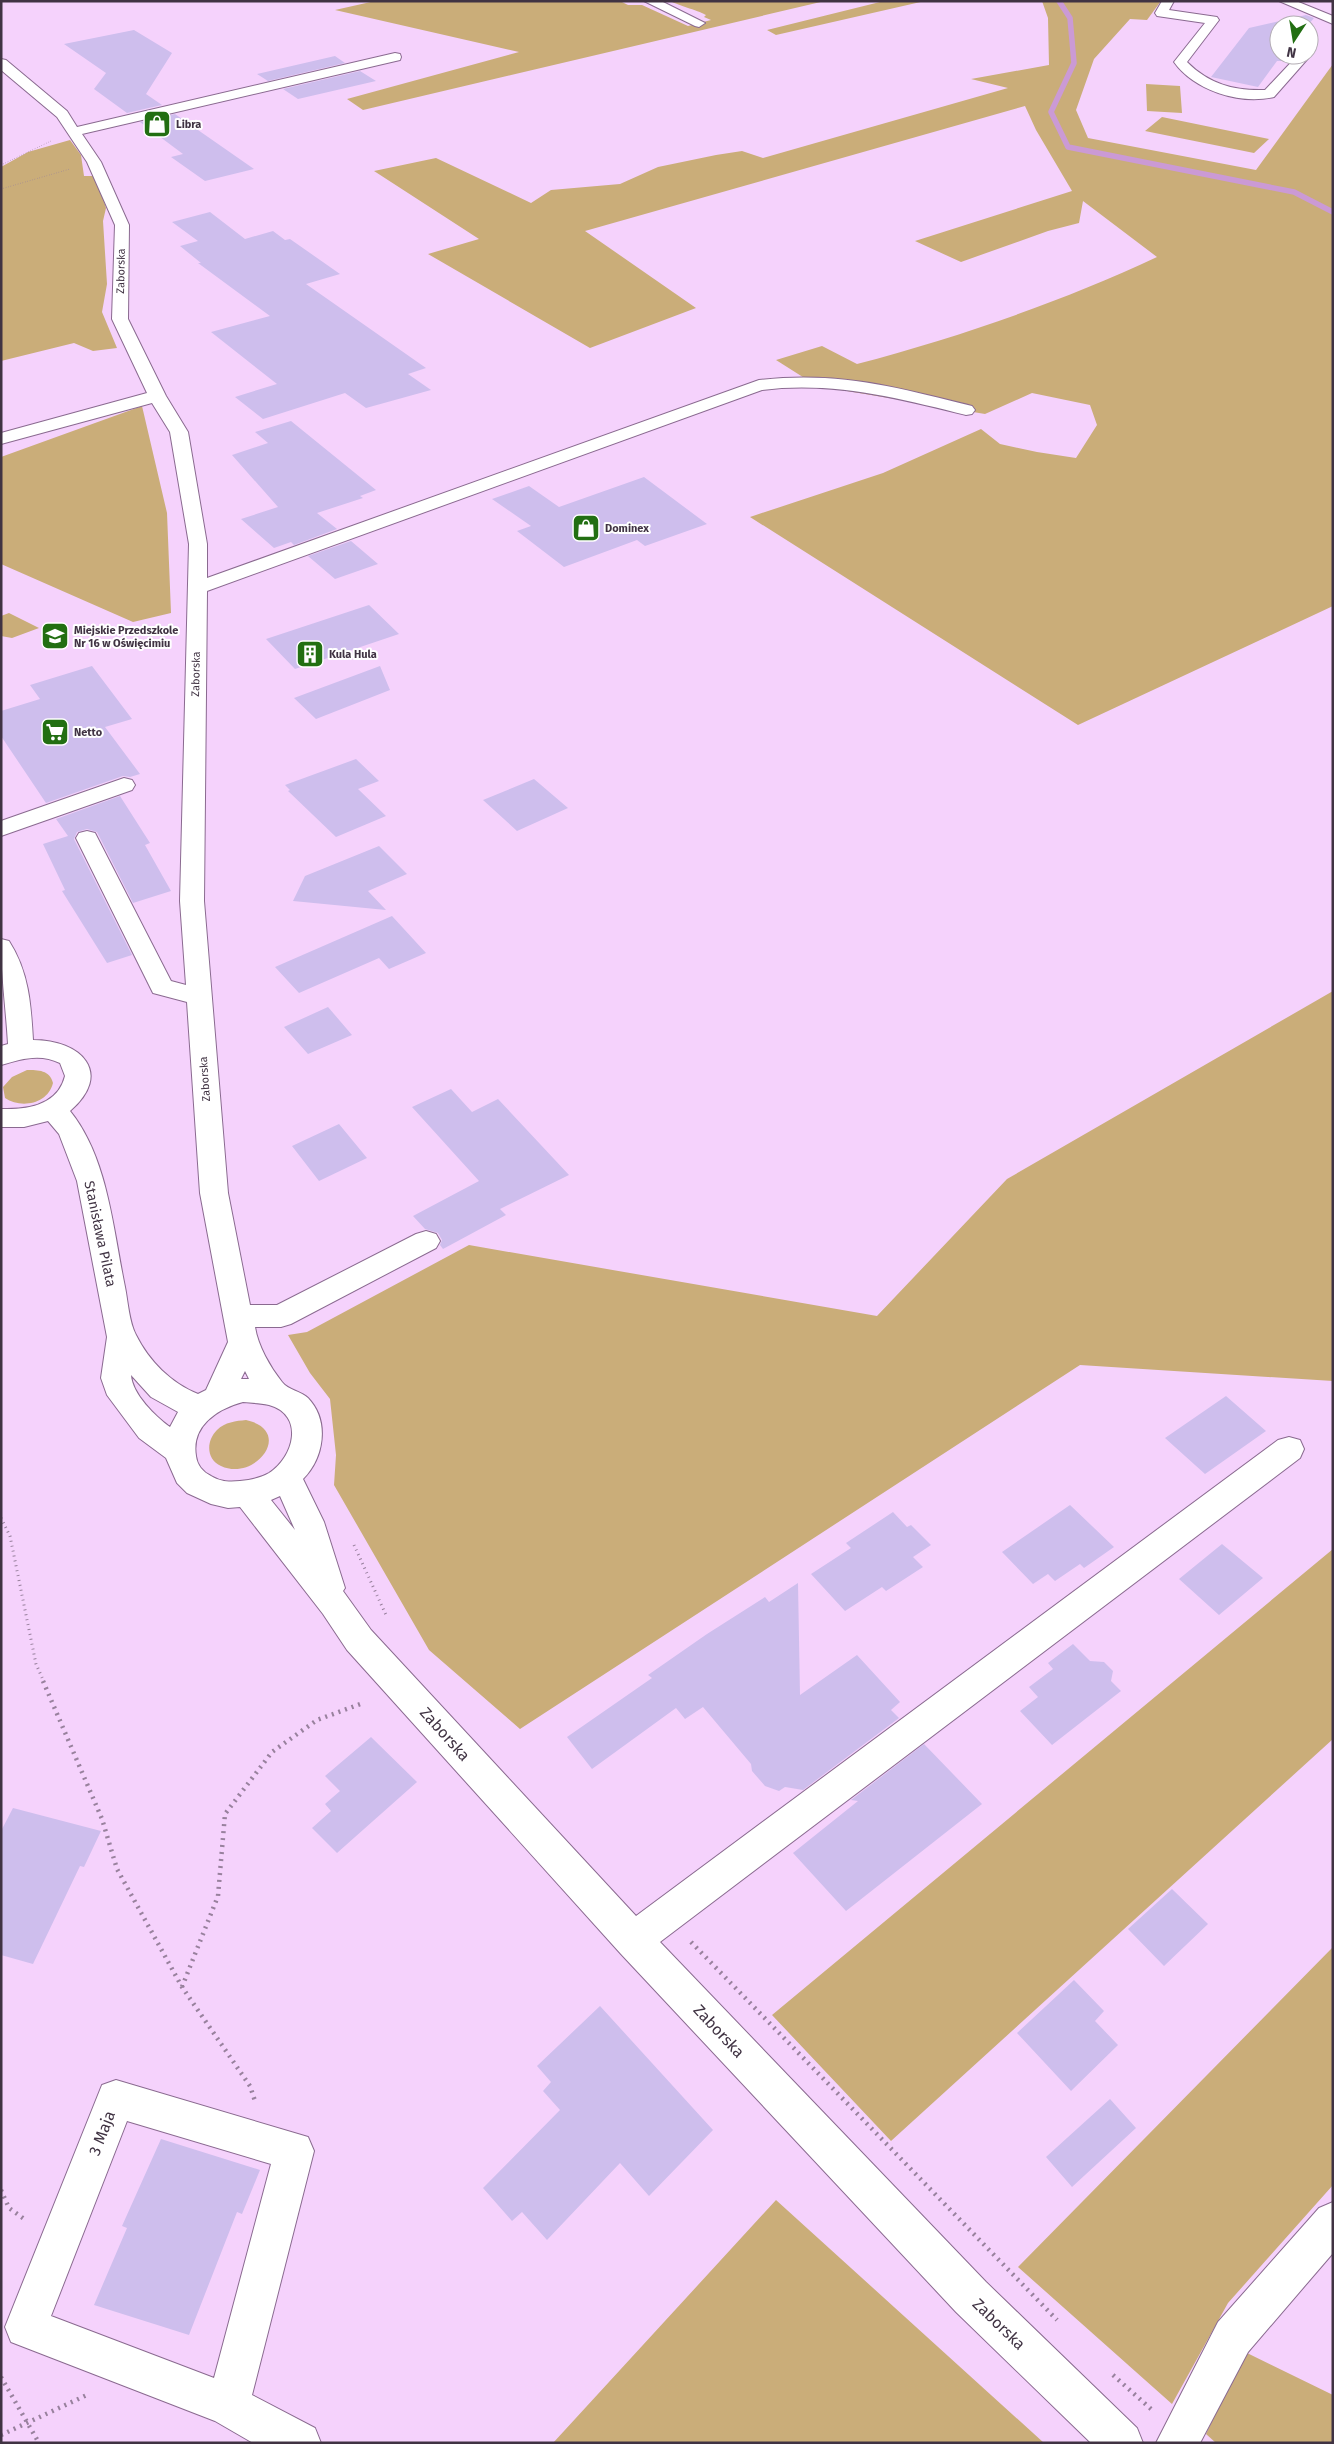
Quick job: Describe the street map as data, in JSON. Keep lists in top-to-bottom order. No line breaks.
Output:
{"streets":{"street":["Zaborska","Stanisława Pilata","3 Maja"]},"crossings":[["Zaborska","Stanisława Pilata"]],"places":{"shop":["Libra","Dominex"],"school or university":["Miejskie Przedszkole Nr 16 w Oświęcimiu"],"building":["Kula Hula"],"supermarket":["Netto"]},"north":"bottom"}
